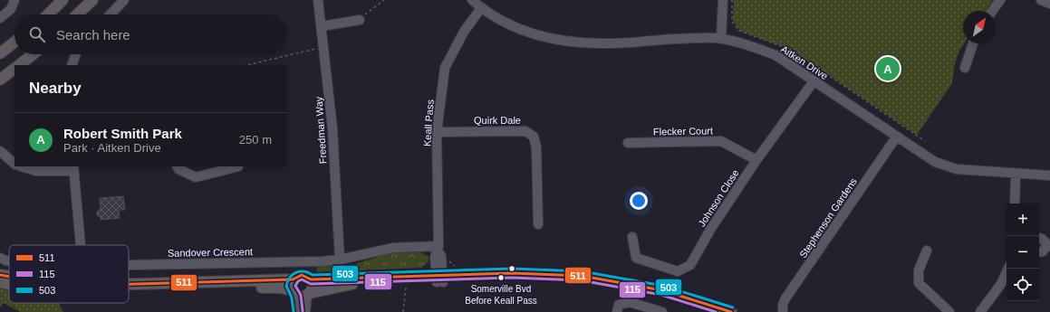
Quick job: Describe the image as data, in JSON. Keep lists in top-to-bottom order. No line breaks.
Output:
{"streets":{"street":["Aitken Drive","Quirk Dale","Keall Pass","Freedman Way","Flecker Court","Johnson Close","Stephenson Gardens","Sandover Crescent"]},"crossings":[["Aitken Drive","Keall Pass"],["Aitken Drive","Johnson Close"],["Aitken Drive","Stephenson Gardens"],["Quirk Dale","Keall Pass"],["Keall Pass","Sandover Crescent"],["Freedman Way","Sandover Crescent"],["Flecker Court","Johnson Close"]],"places":["Somerville Bvd Before Keall Pass"],"lines":["transit line 503","transit line 511","transit line 115"],"legend":["511","115","503"],"north":"top right","page":{"search":"Search here","pins":"A","heading":"Nearby","list":[{"mark":"A","name":"Robert Smith Park","note":"Park · Aitken Drive","value":"250 m"}],"map_buttons":["+","−"]}}
